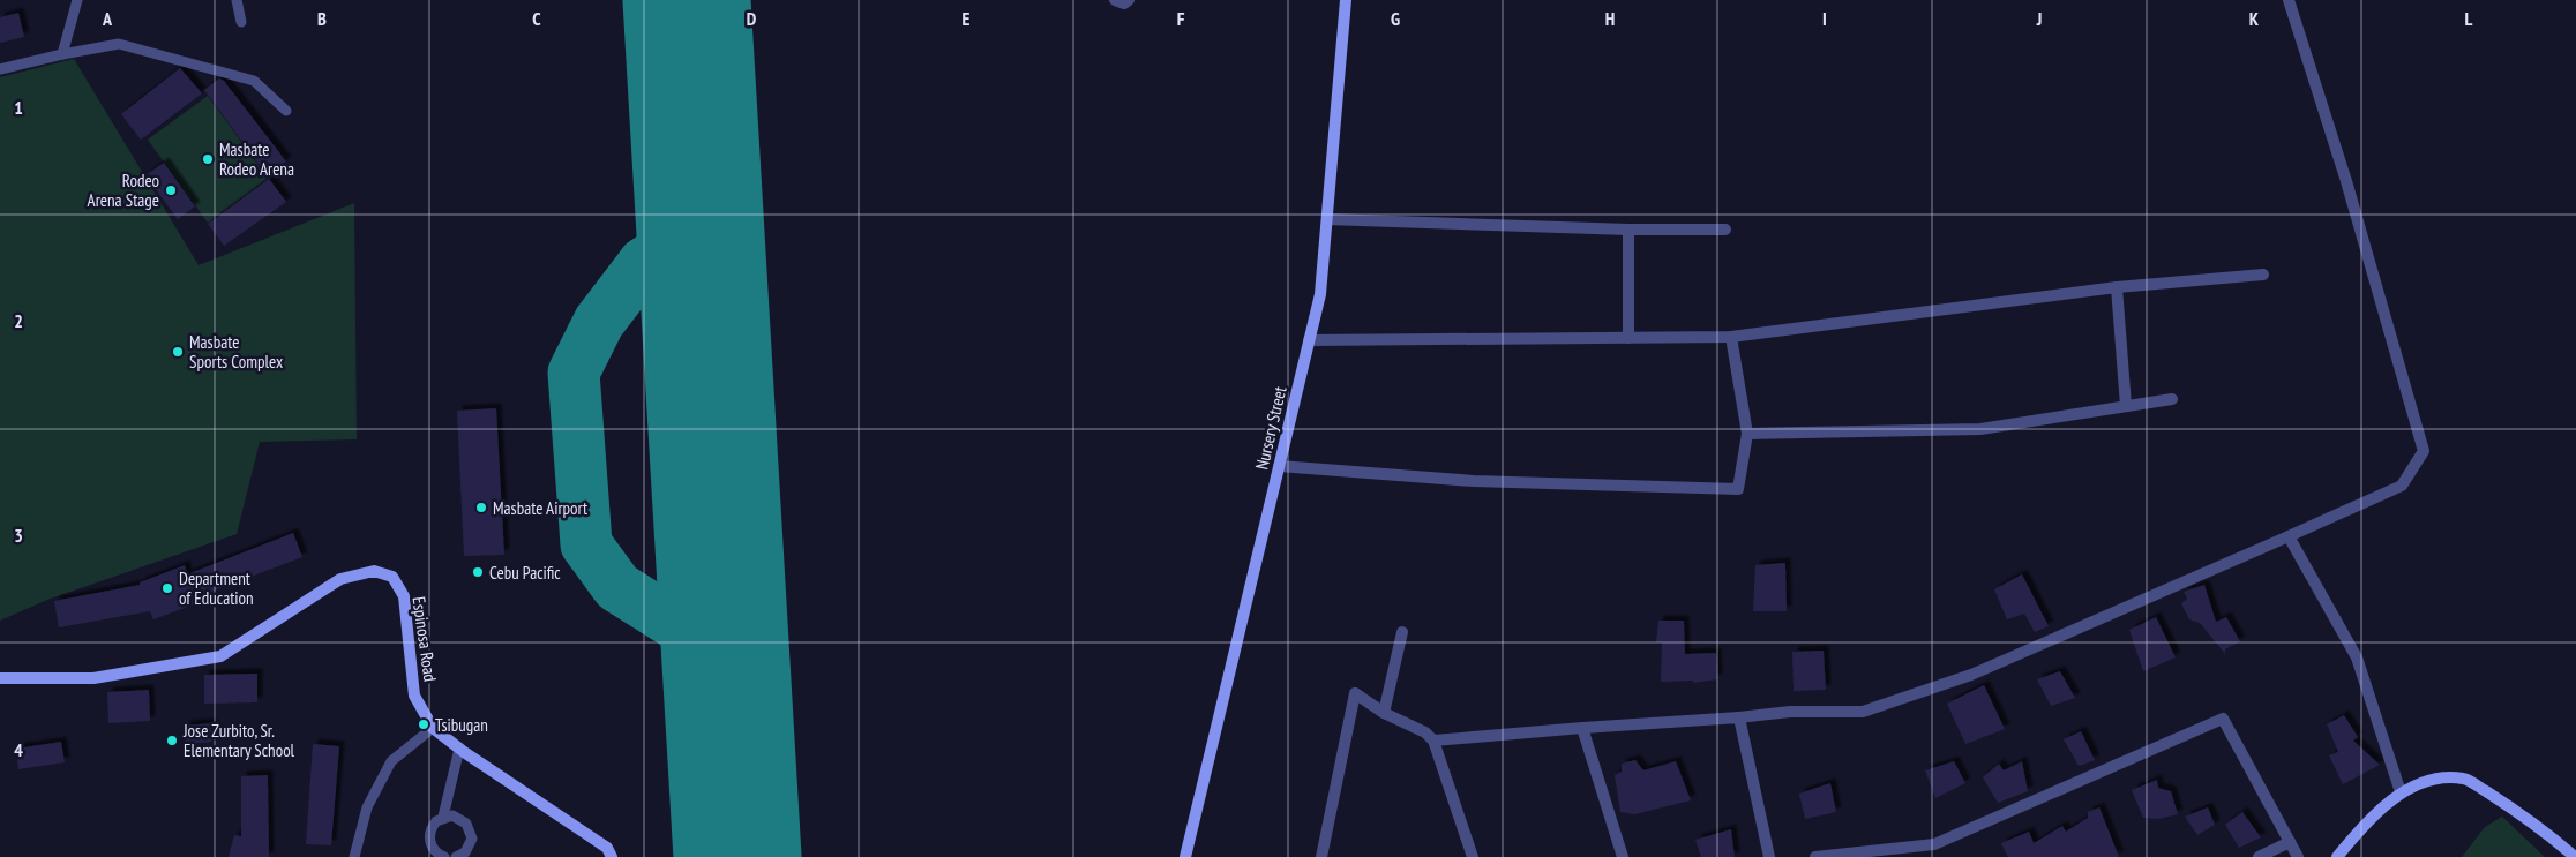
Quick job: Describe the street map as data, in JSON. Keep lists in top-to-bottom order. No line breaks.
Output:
{"streets":{"street":["Nursery Street","Espinosa Road"]},"places":["Masbate Rodeo Arena","Rodeo Arena Stage","Masbate Sports Complex","Masbate Airport","Cebu Pacific","Department of Education","Tsibugan","Jose Zurbito, Sr. Elementary School"],"grid":{"columns":["A","B","C","D","E","F","G","H","I","J","K","L"],"rows":["1","2","3","4"]}}
